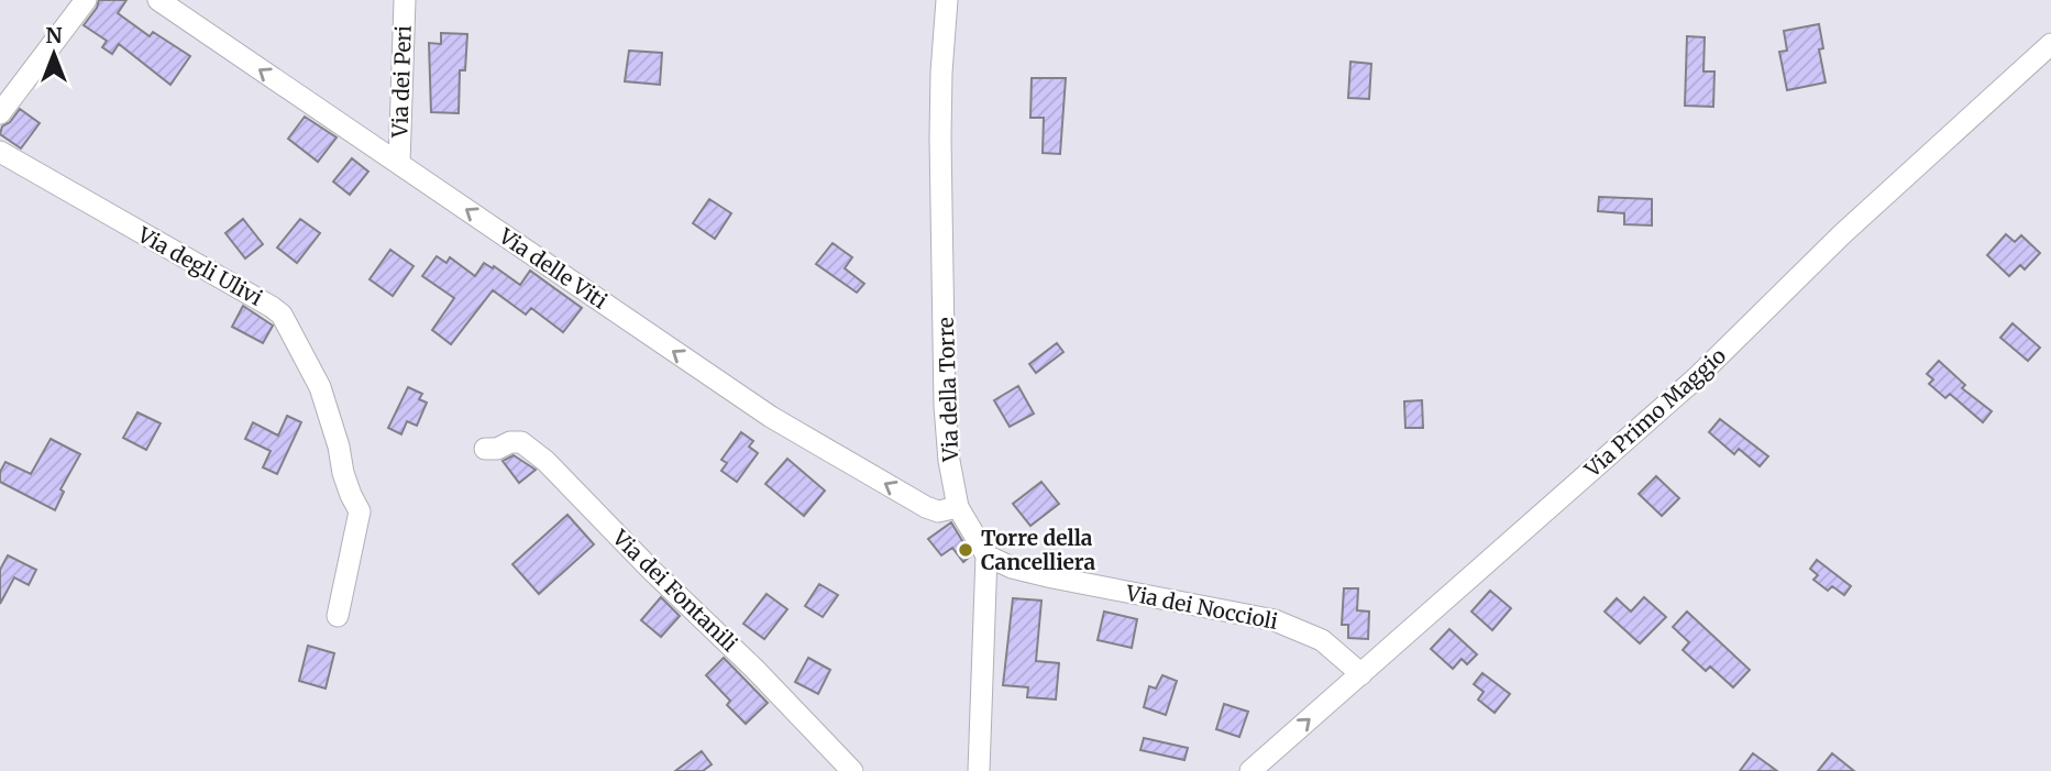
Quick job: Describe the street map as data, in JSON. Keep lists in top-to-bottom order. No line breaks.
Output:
{"streets":{"street":["Via dei Peri","Via degli Ulivi","Via delle Viti","Via della Torre","Via Primo Maggio","Via dei Fontanili","Via dei Noccioli"]},"crossings":[["Via dei Peri","Via delle Viti"],["Via delle Viti","Via della Torre"],["Via della Torre","Via dei Noccioli"],["Via Primo Maggio","Via dei Noccioli"]],"one_way":["Via delle Viti"],"places":["Torre della Cancelliera"],"north":"top"}
